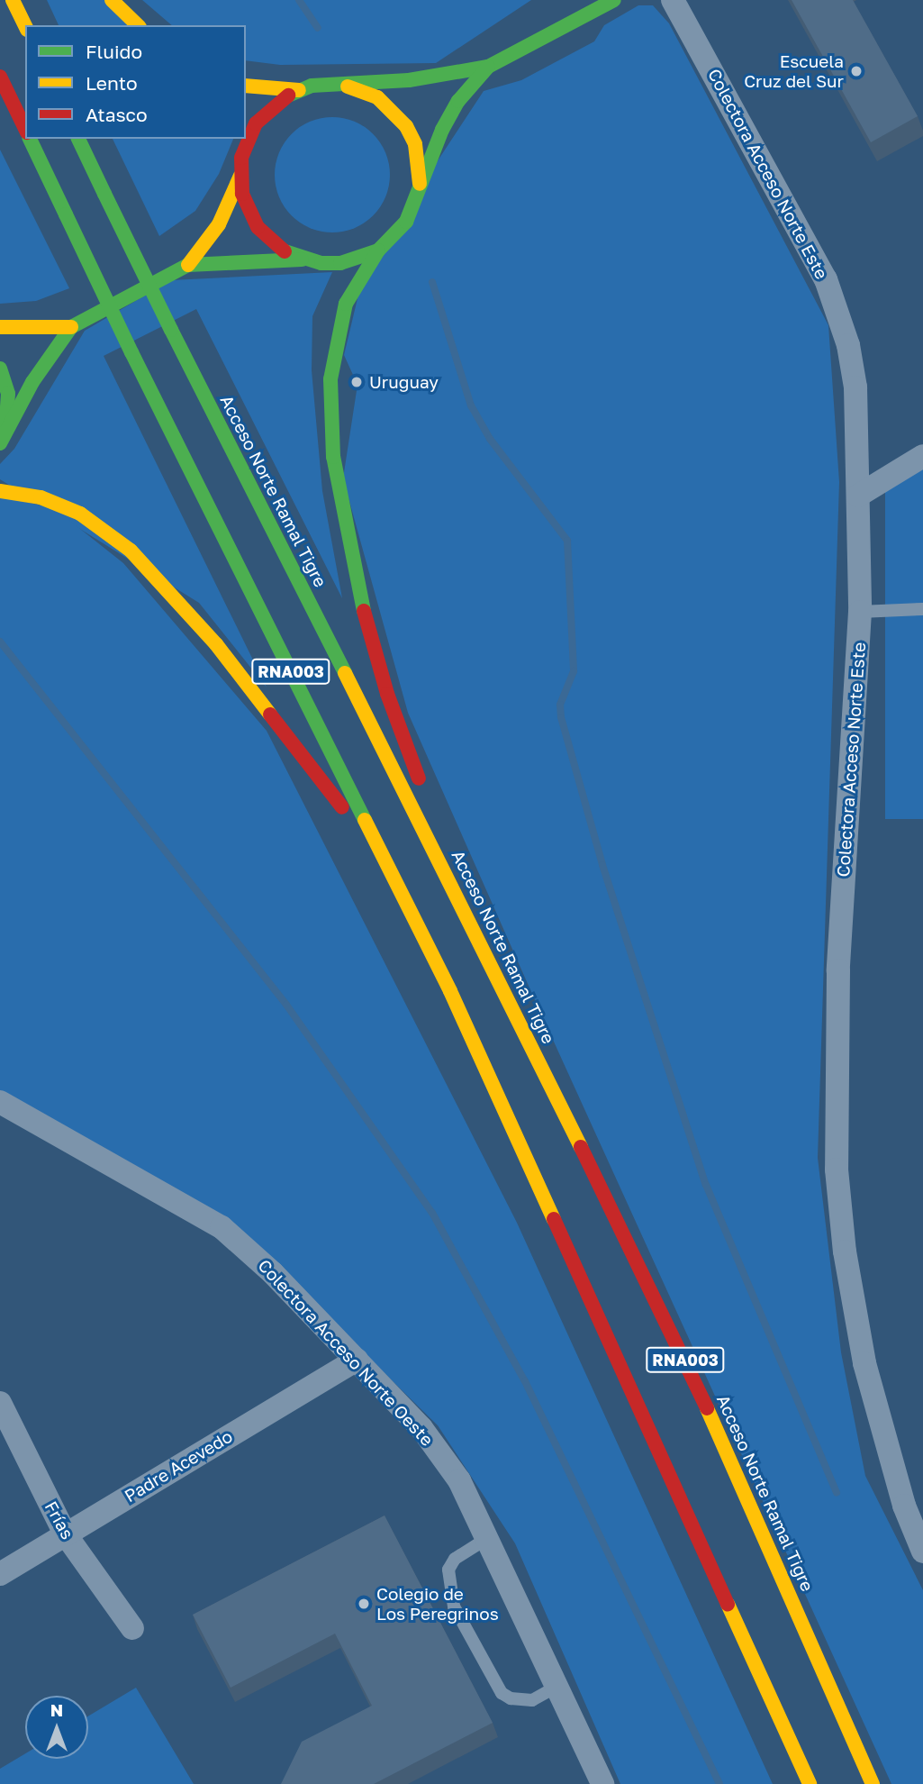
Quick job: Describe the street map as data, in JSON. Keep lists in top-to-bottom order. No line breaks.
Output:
{"streets":{"main road":["Acceso Norte Ramal Tigre","RNA003"],"street":["Colectora Acceso Norte Este","Colectora Acceso Norte Oeste","Padre Acevedo","Frías"]},"crossings":[["Colectora Acceso Norte Oeste","Padre Acevedo"],["Padre Acevedo","Frías"]],"places":["Escuela Cruz del Sur","Uruguay","Colegio de Los Peregrinos"],"legend":["Fluido","Lento","Atasco"],"north":"top"}
